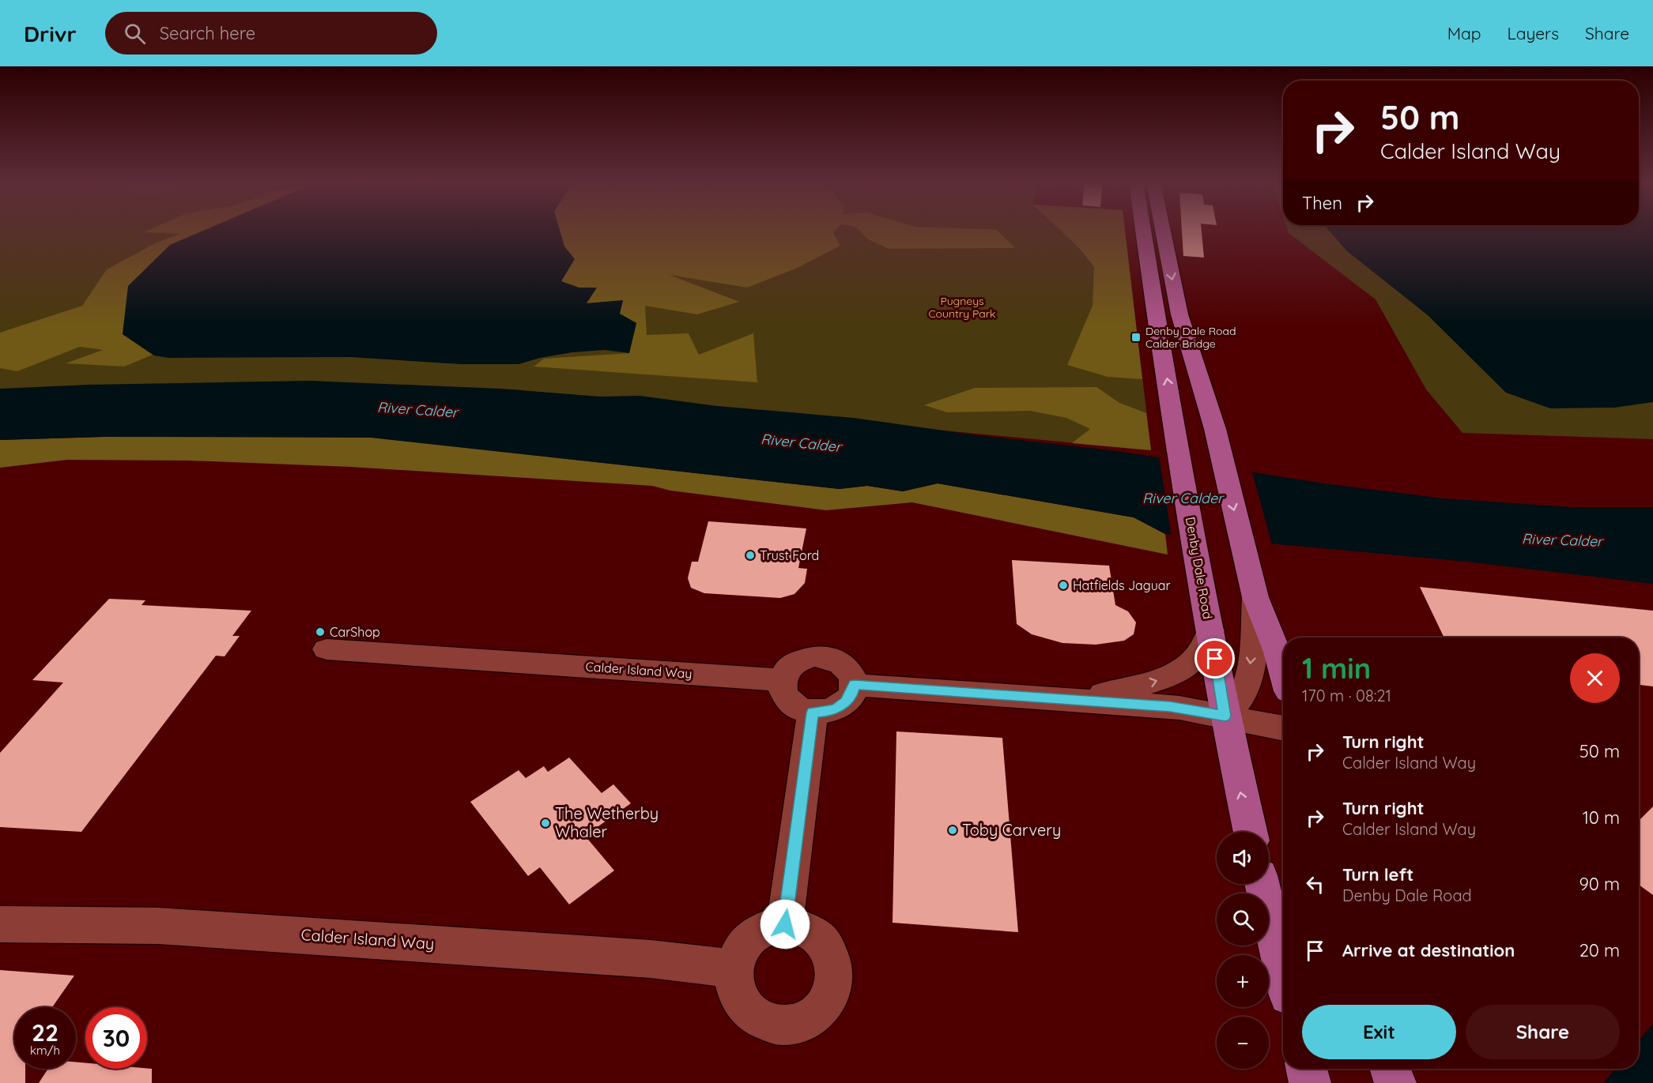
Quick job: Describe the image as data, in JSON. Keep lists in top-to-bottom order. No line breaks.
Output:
{"streets":{"main road":["Denby Dale Road"],"street":["Calder Island Way"]},"water":["River Calder"],"parks":["Pugneys Country Park"],"places":{"transit":["Denby Dale Road Calder Bridge"],"other":["Trust Ford","Hatfields Jaguar","CarShop","The Wetherby Whaler","Toby Carvery"]},"page":{"header":"Drivr","search":"Search here","nav":["Map","Layers","Share"],"turn":["50 m","Calder Island Way"],"then":"Then","heading":["1 min","170 m · 08:21"],"list":[{"name":"Turn right","note":"Calder Island Way","value":"50 m"},{"name":"Turn right","note":"Calder Island Way","value":"10 m"},{"name":"Turn left","note":"Denby Dale Road","value":"90 m"},{"name":"Arrive at destination","value":"20 m"}],"map_buttons":["+","−"],"buttons":["Exit","Share"],"speed":"22 km/h","limit":"30"}}
